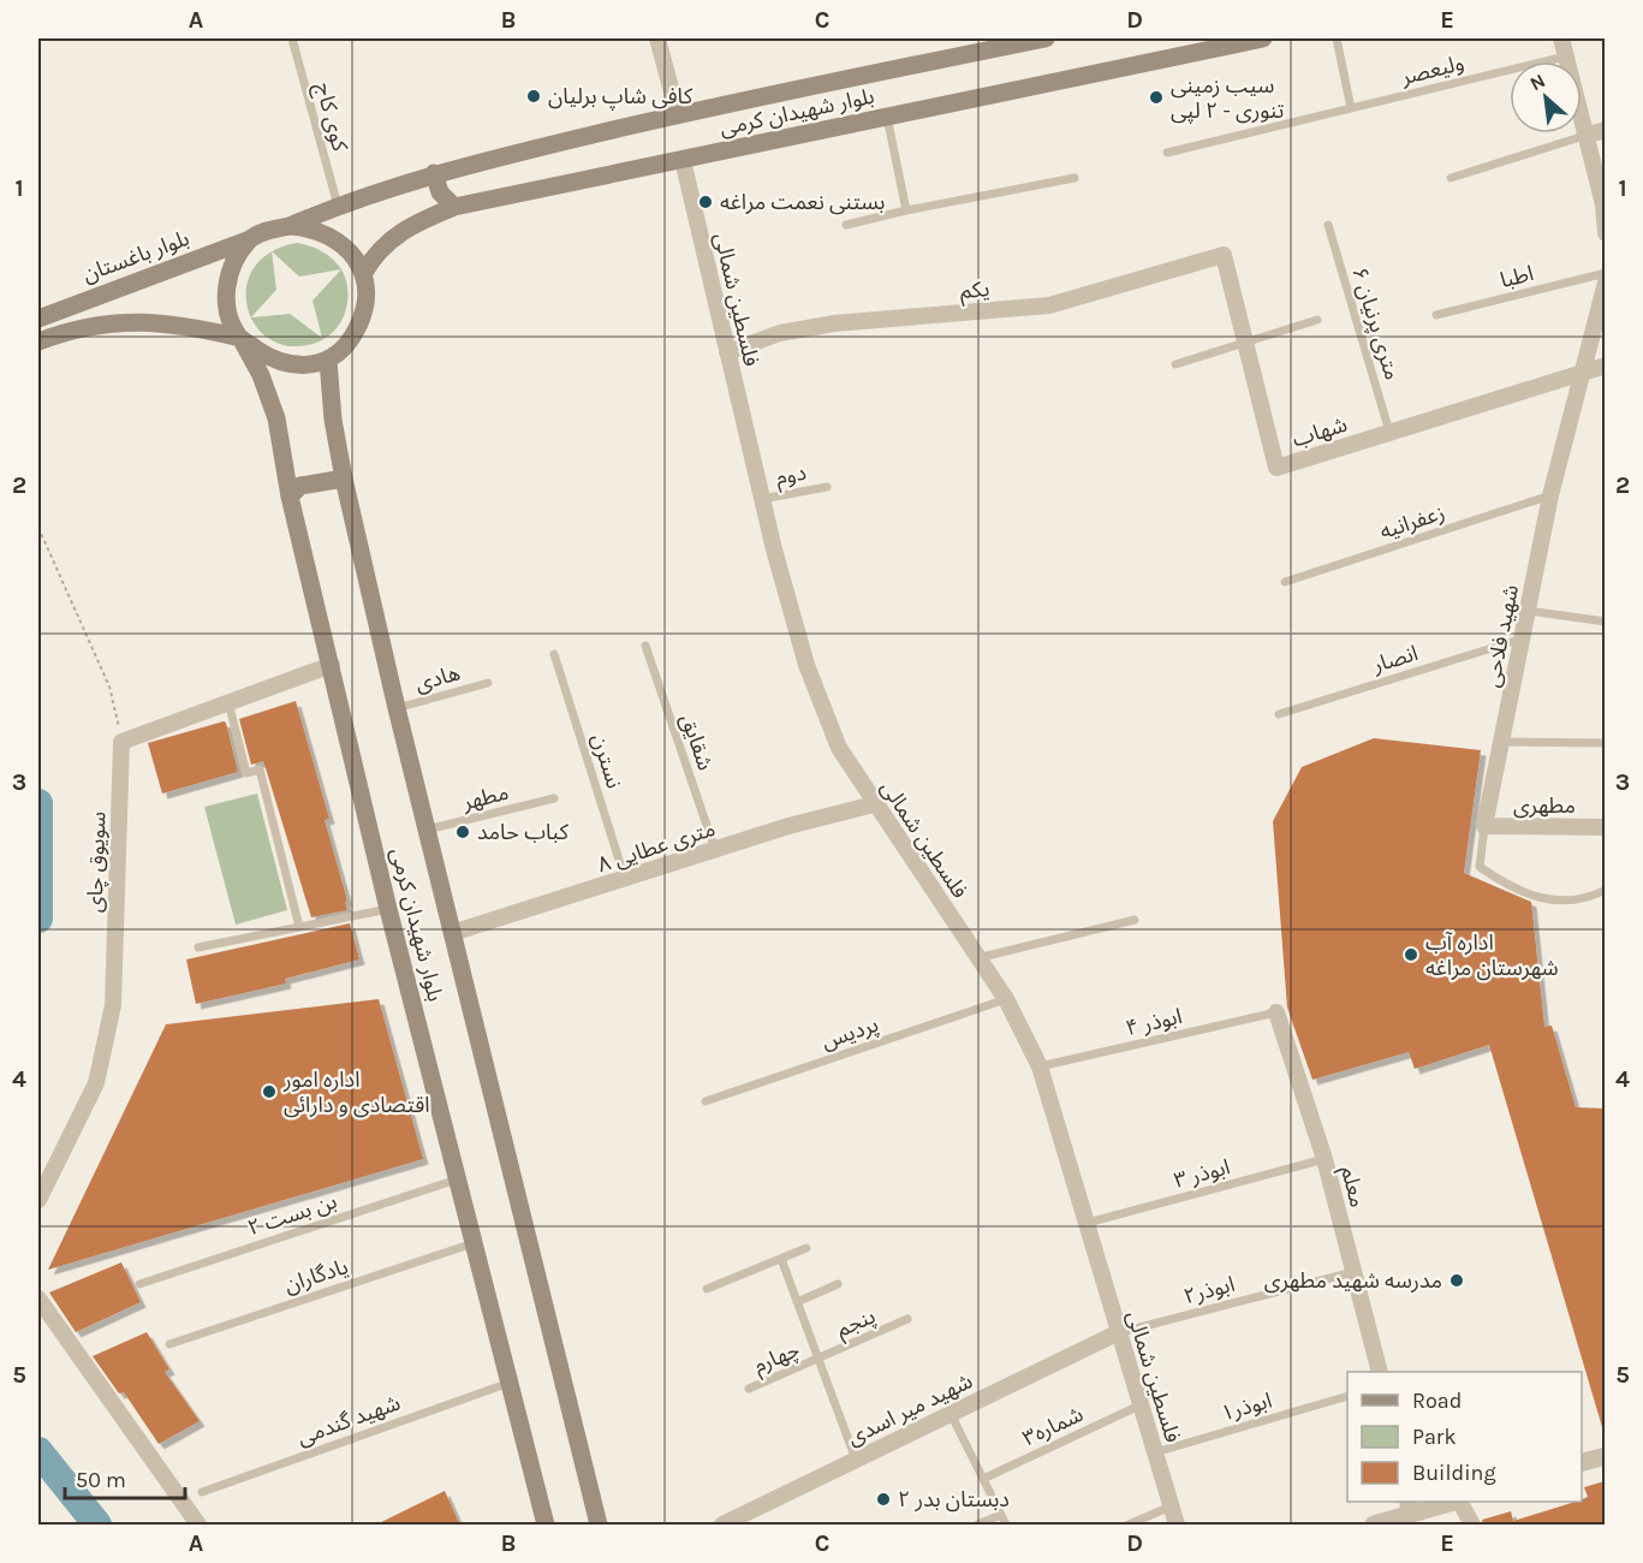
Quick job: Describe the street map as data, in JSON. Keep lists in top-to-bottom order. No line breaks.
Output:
{"streets":{"main road":["بلوار شهیدان کرمی","بلوار باغستان"],"street":["یکم","فلسطین شمالی","شهاب","شهید فلاحی","مطهری","۸ متری عطایی","سویوق چای","معلم","شهید میر اسدی"],"lane":["ولیعصر","کوی کاج","اطبا","۶ متری پرنیان","دوم","زعفرانیه","انصار","هادی","شقایق","نسترن","مطهر","ابوذر ۴","پردیس","ابوذر ۳","بن بست ۲","یادگاران","ابوذر۲","پنجم","چهارم","ابوذر۱","شهید گندمی","شماره۳"]},"crossings":[["بلوار شهیدان کرمی","کوی کاج"],["بلوار شهیدان کرمی","بلوار باغستان"],["بلوار شهیدان کرمی","فلسطین شمالی"],["بلوار شهیدان کرمی","هادی"],["بلوار شهیدان کرمی","مطهر"],["بلوار شهیدان کرمی","۸ متری عطایی"],["بلوار شهیدان کرمی","بن بست ۲"],["بلوار شهیدان کرمی","یادگاران"],["بلوار شهیدان کرمی","شهید گندمی"],["یکم","فلسطین شمالی"],["یکم","شهاب"],["فلسطین شمالی","دوم"],["فلسطین شمالی","۸ متری عطایی"],["فلسطین شمالی","ابوذر ۴"],["فلسطین شمالی","پردیس"],["فلسطین شمالی","ابوذر ۳"],["فلسطین شمالی","ابوذر۲"],["فلسطین شمالی","ابوذر۱"],["فلسطین شمالی","شهید میر اسدی"],["فلسطین شمالی","شماره۳"],["۶ متری پرنیان","شهاب"],["شهاب","شهید فلاحی"],["زعفرانیه","شهید فلاحی"],["شهید فلاحی","انصار"],["شهید فلاحی","مطهری"],["شقایق","۸ متری عطایی"],["نسترن","۸ متری عطایی"],["ابوذر ۴","معلم"],["ابوذر ۳","معلم"],["معلم","ابوذر۲"],["ابوذر۲","شهید میر اسدی"],["پنجم","چهارم"]],"places":["کافی شاپ برلیان","سیب زمینی تنوری - ۲ لپی","بستنی نعمت مراغه","کباب حامد","اداره آب شهرستان مراغه","اداره امور اقتصادی و دارائی","مدرسه شهید مطهری","دبستان بدر ۲"],"legend":["Road","Park","Building"],"scale_bar":"50 m","north":"top left","grid":{"columns":["A","B","C","D","E"],"rows":["1","2","3","4","5"]}}
